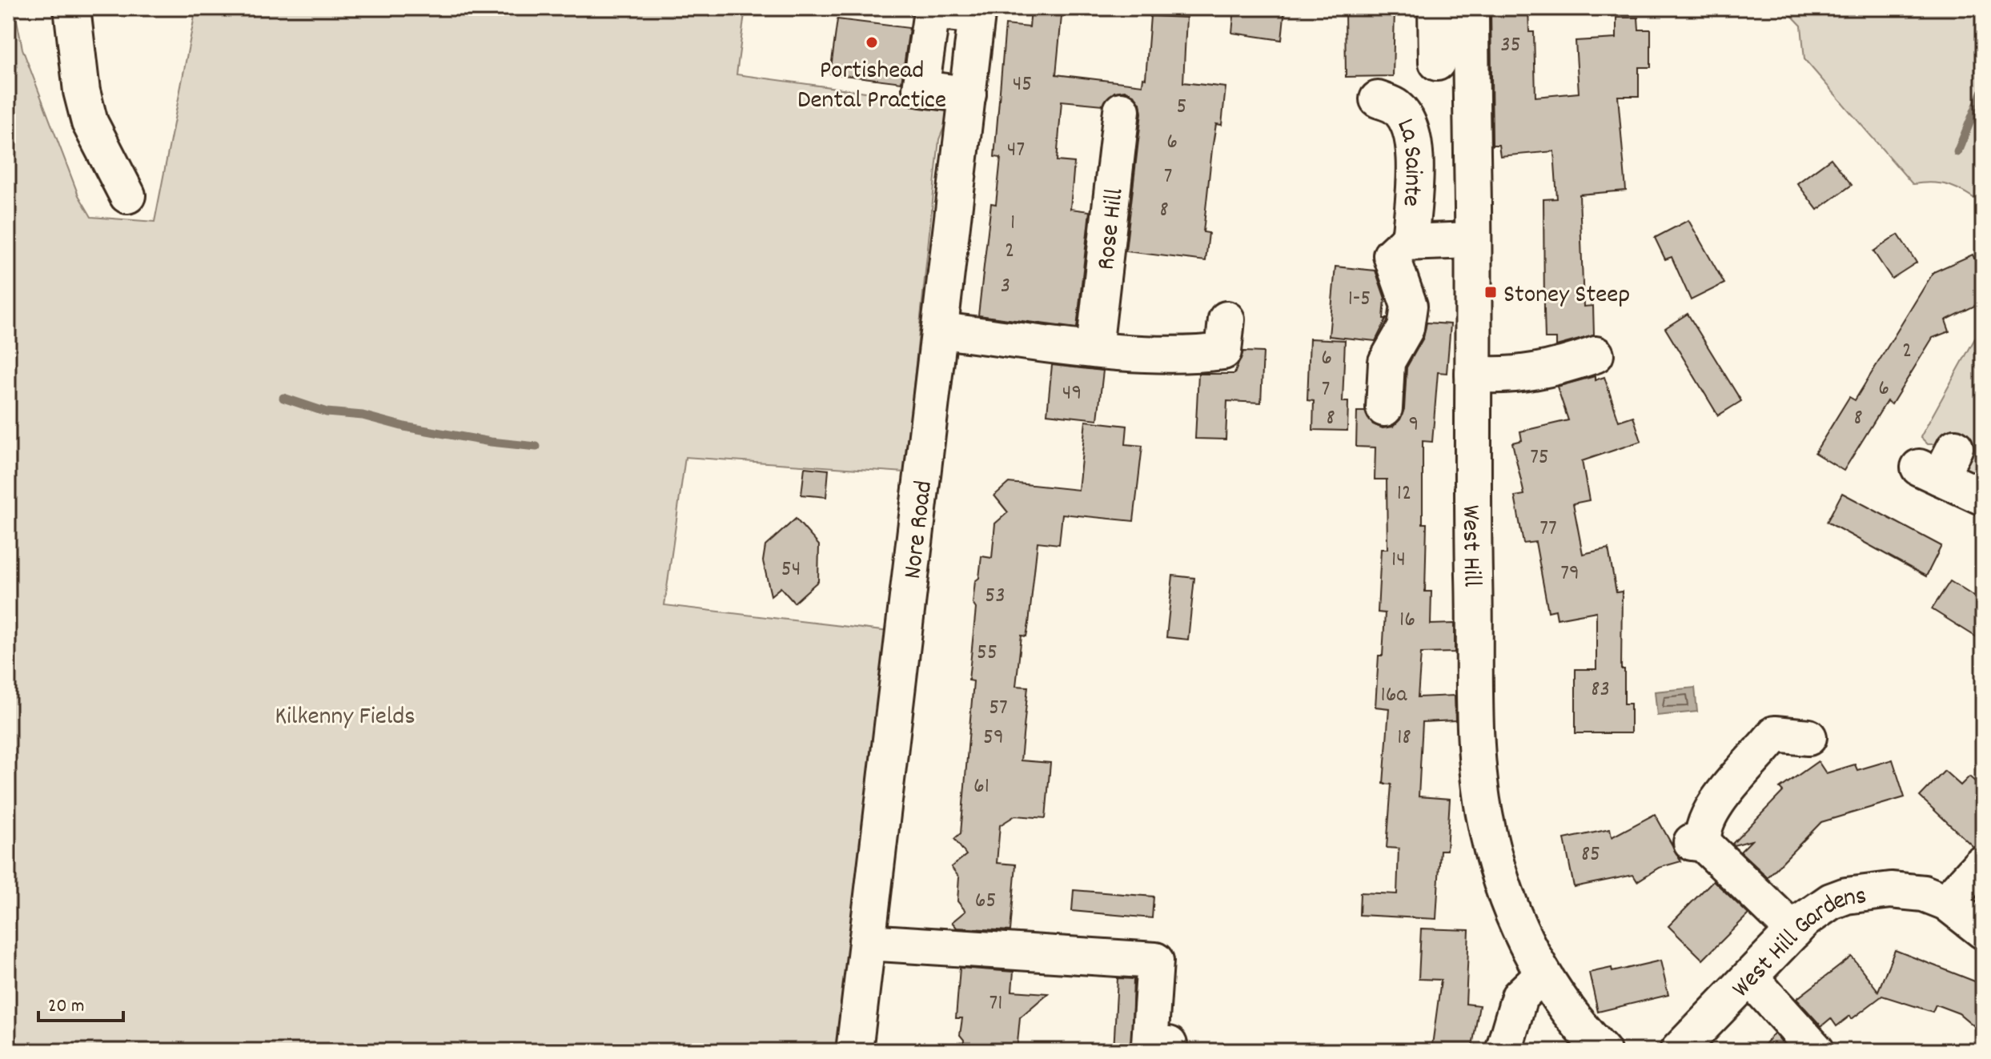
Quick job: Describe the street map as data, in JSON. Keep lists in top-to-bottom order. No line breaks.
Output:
{"streets":{"street":["La Sainte","Rose Hill","Nore Road","West Hill","West Hill Gardens"]},"crossings":[["La Sainte","West Hill"]],"parks":["Kilkenny Fields"],"places":{"other":["Portishead Dental Practice"],"transit":["Stoney Steep"]},"house_numbers":["35","45","5","6","47","7","8","1","2","3","1-5","2","6","6","7","49","8","8","9","75","12","77","14","54","79","53","16","55","83","16a","57","59","18","61","85","65","71"],"scale_bar":"20 m"}
